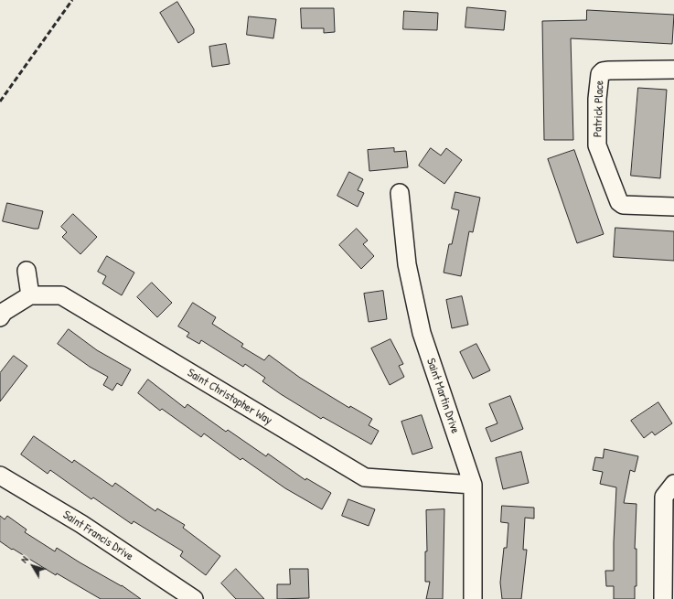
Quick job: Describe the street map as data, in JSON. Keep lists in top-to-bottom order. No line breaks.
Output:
{"streets":{"street":["Patrick Place","Saint Martin Drive","Saint Christopher Way","Saint Francis Drive"]},"crossings":[["Saint Martin Drive","Saint Christopher Way"]],"north":"top left"}
